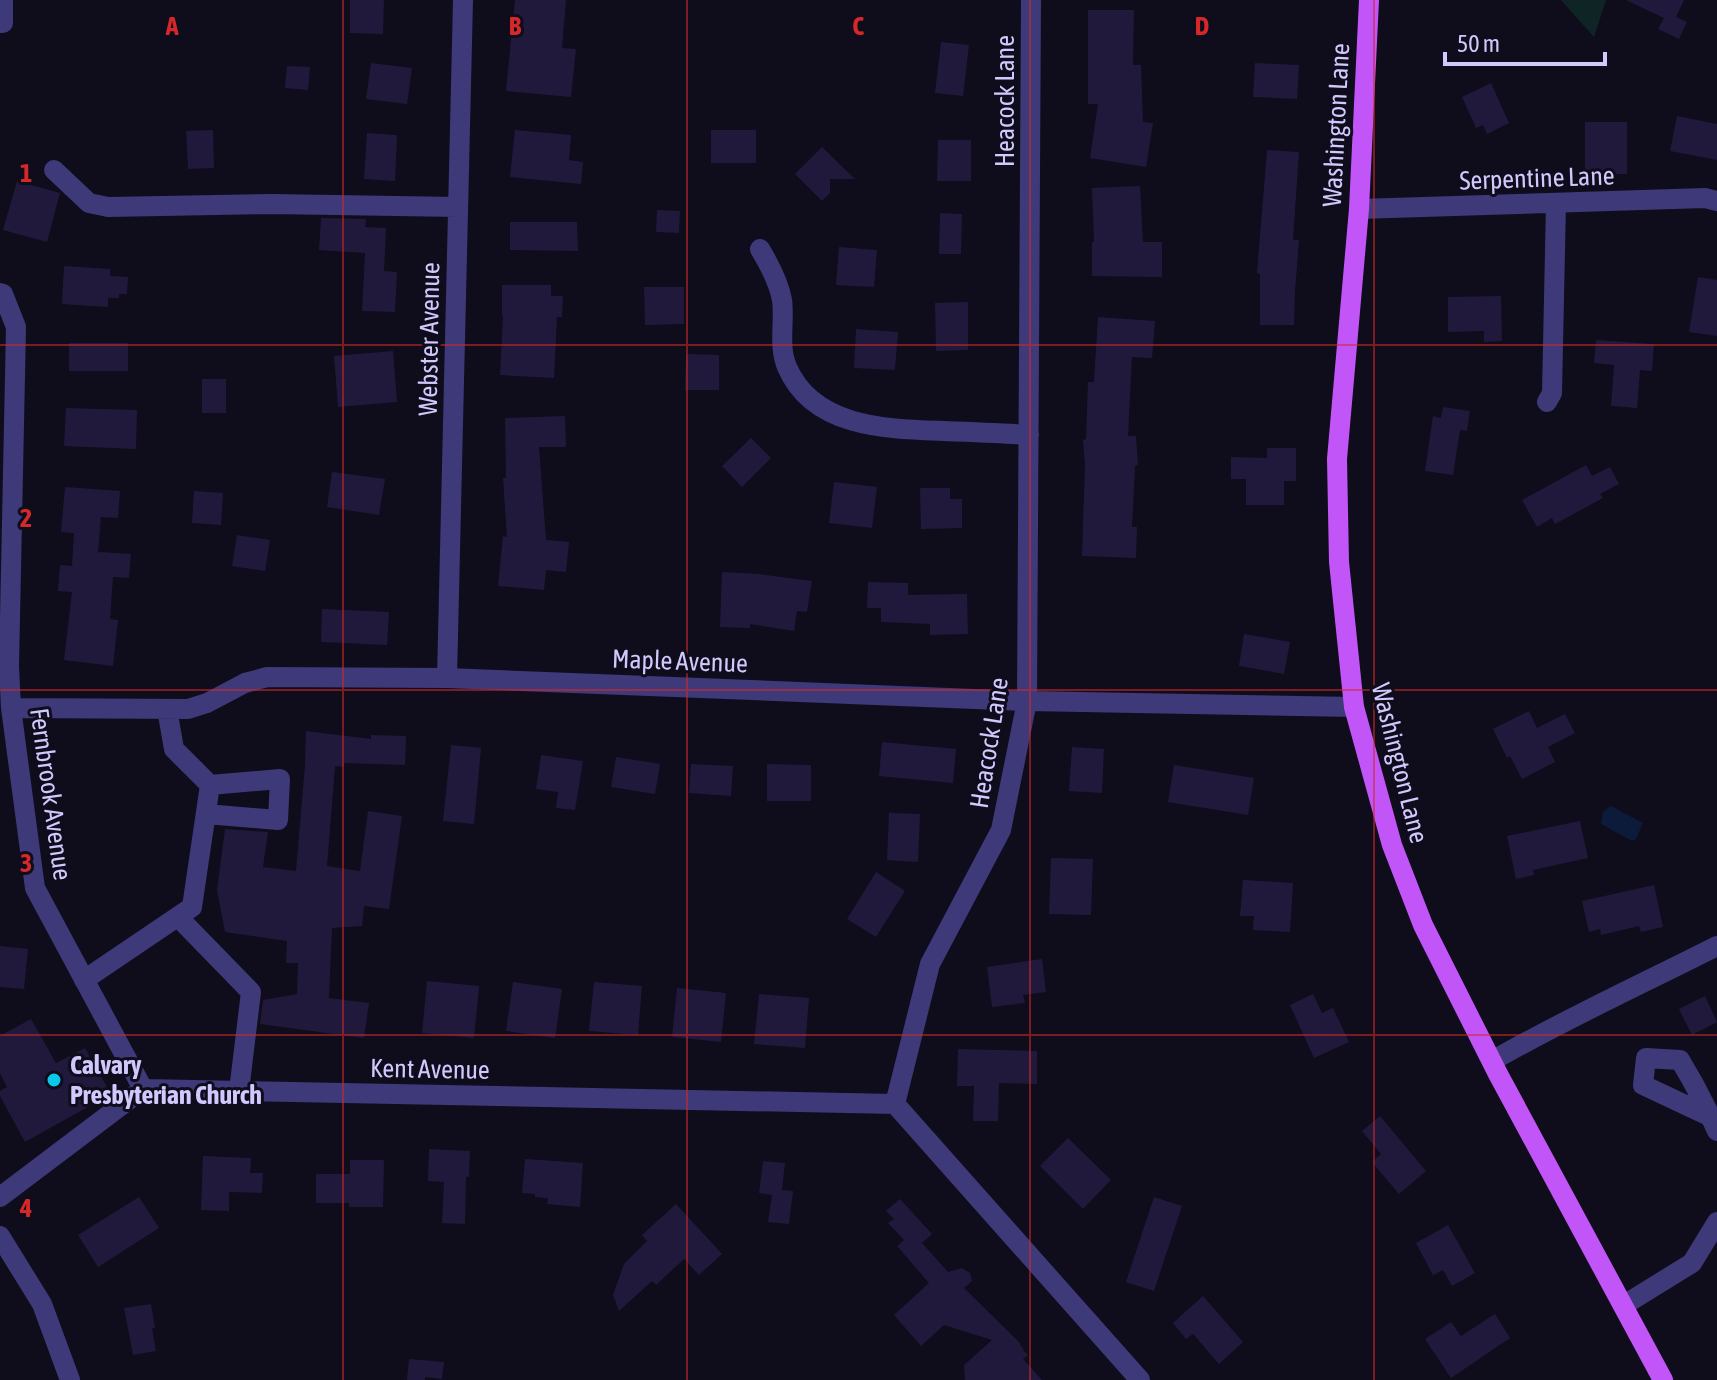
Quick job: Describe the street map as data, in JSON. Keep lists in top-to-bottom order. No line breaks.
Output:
{"streets":{"main road":["Washington Lane"],"street":["Heacock Lane","Serpentine Lane","Webster Avenue","Maple Avenue","Fernbrook Avenue","Kent Avenue"]},"crossings":[["Heacock Lane","Maple Avenue"],["Heacock Lane","Kent Avenue"],["Washington Lane","Serpentine Lane"],["Washington Lane","Maple Avenue"],["Webster Avenue","Maple Avenue"],["Maple Avenue","Fernbrook Avenue"],["Fernbrook Avenue","Kent Avenue"]],"places":["Calvary Presbyterian Church"],"scale_bar":"50 m","grid":{"columns":["A","B","C","D"],"rows":["1","2","3","4"]}}
